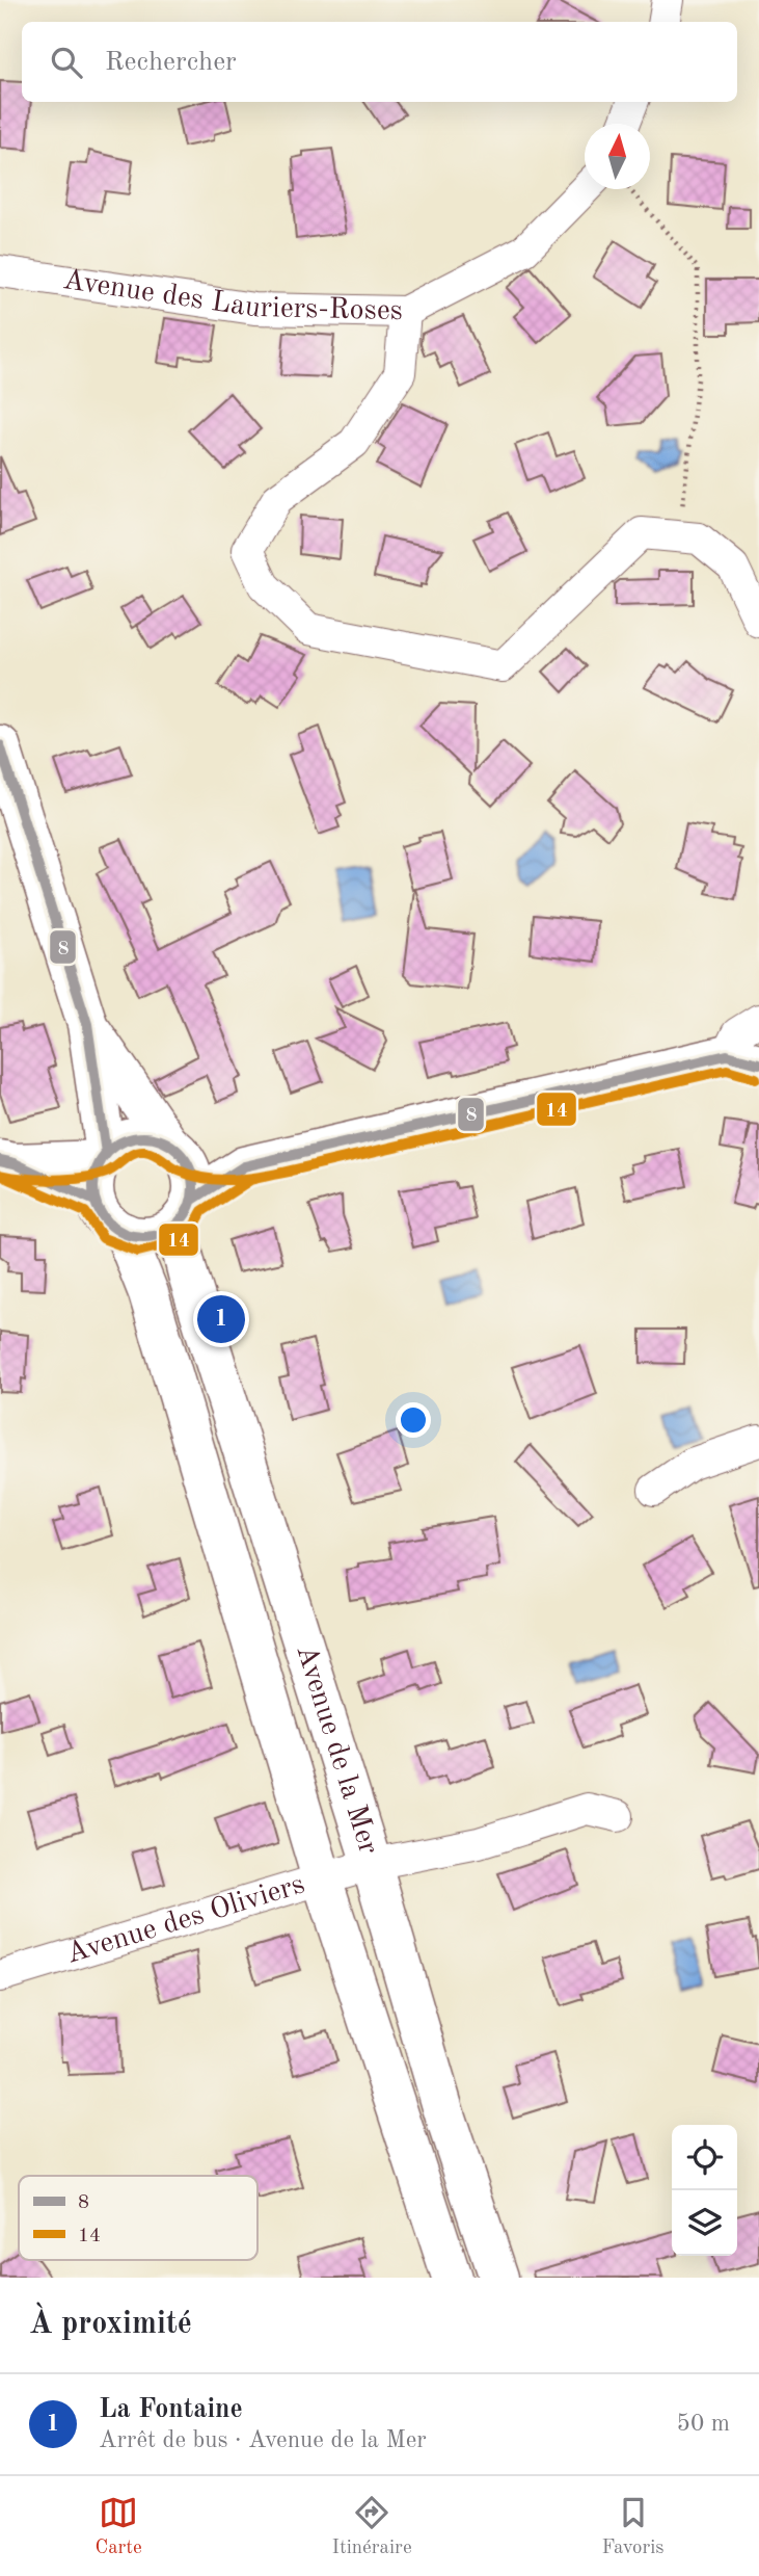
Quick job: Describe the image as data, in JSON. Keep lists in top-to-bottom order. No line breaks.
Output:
{"streets":{"street":["Avenue des Lauriers-Roses","Avenue de la Mer","Avenue des Oliviers"]},"crossings":[["Avenue de la Mer","Avenue des Oliviers"]],"lines":["transit line 8","transit line 14"],"legend":["8","14"],"north":"top","page":{"search":"Rechercher","pins":"1","heading":"À proximité","list":[{"mark":"1","name":"La Fontaine","note":"Arrêt de bus · Avenue de la Mer","value":"50 m"}],"nav":["Carte","Itinéraire","Favoris"]}}
